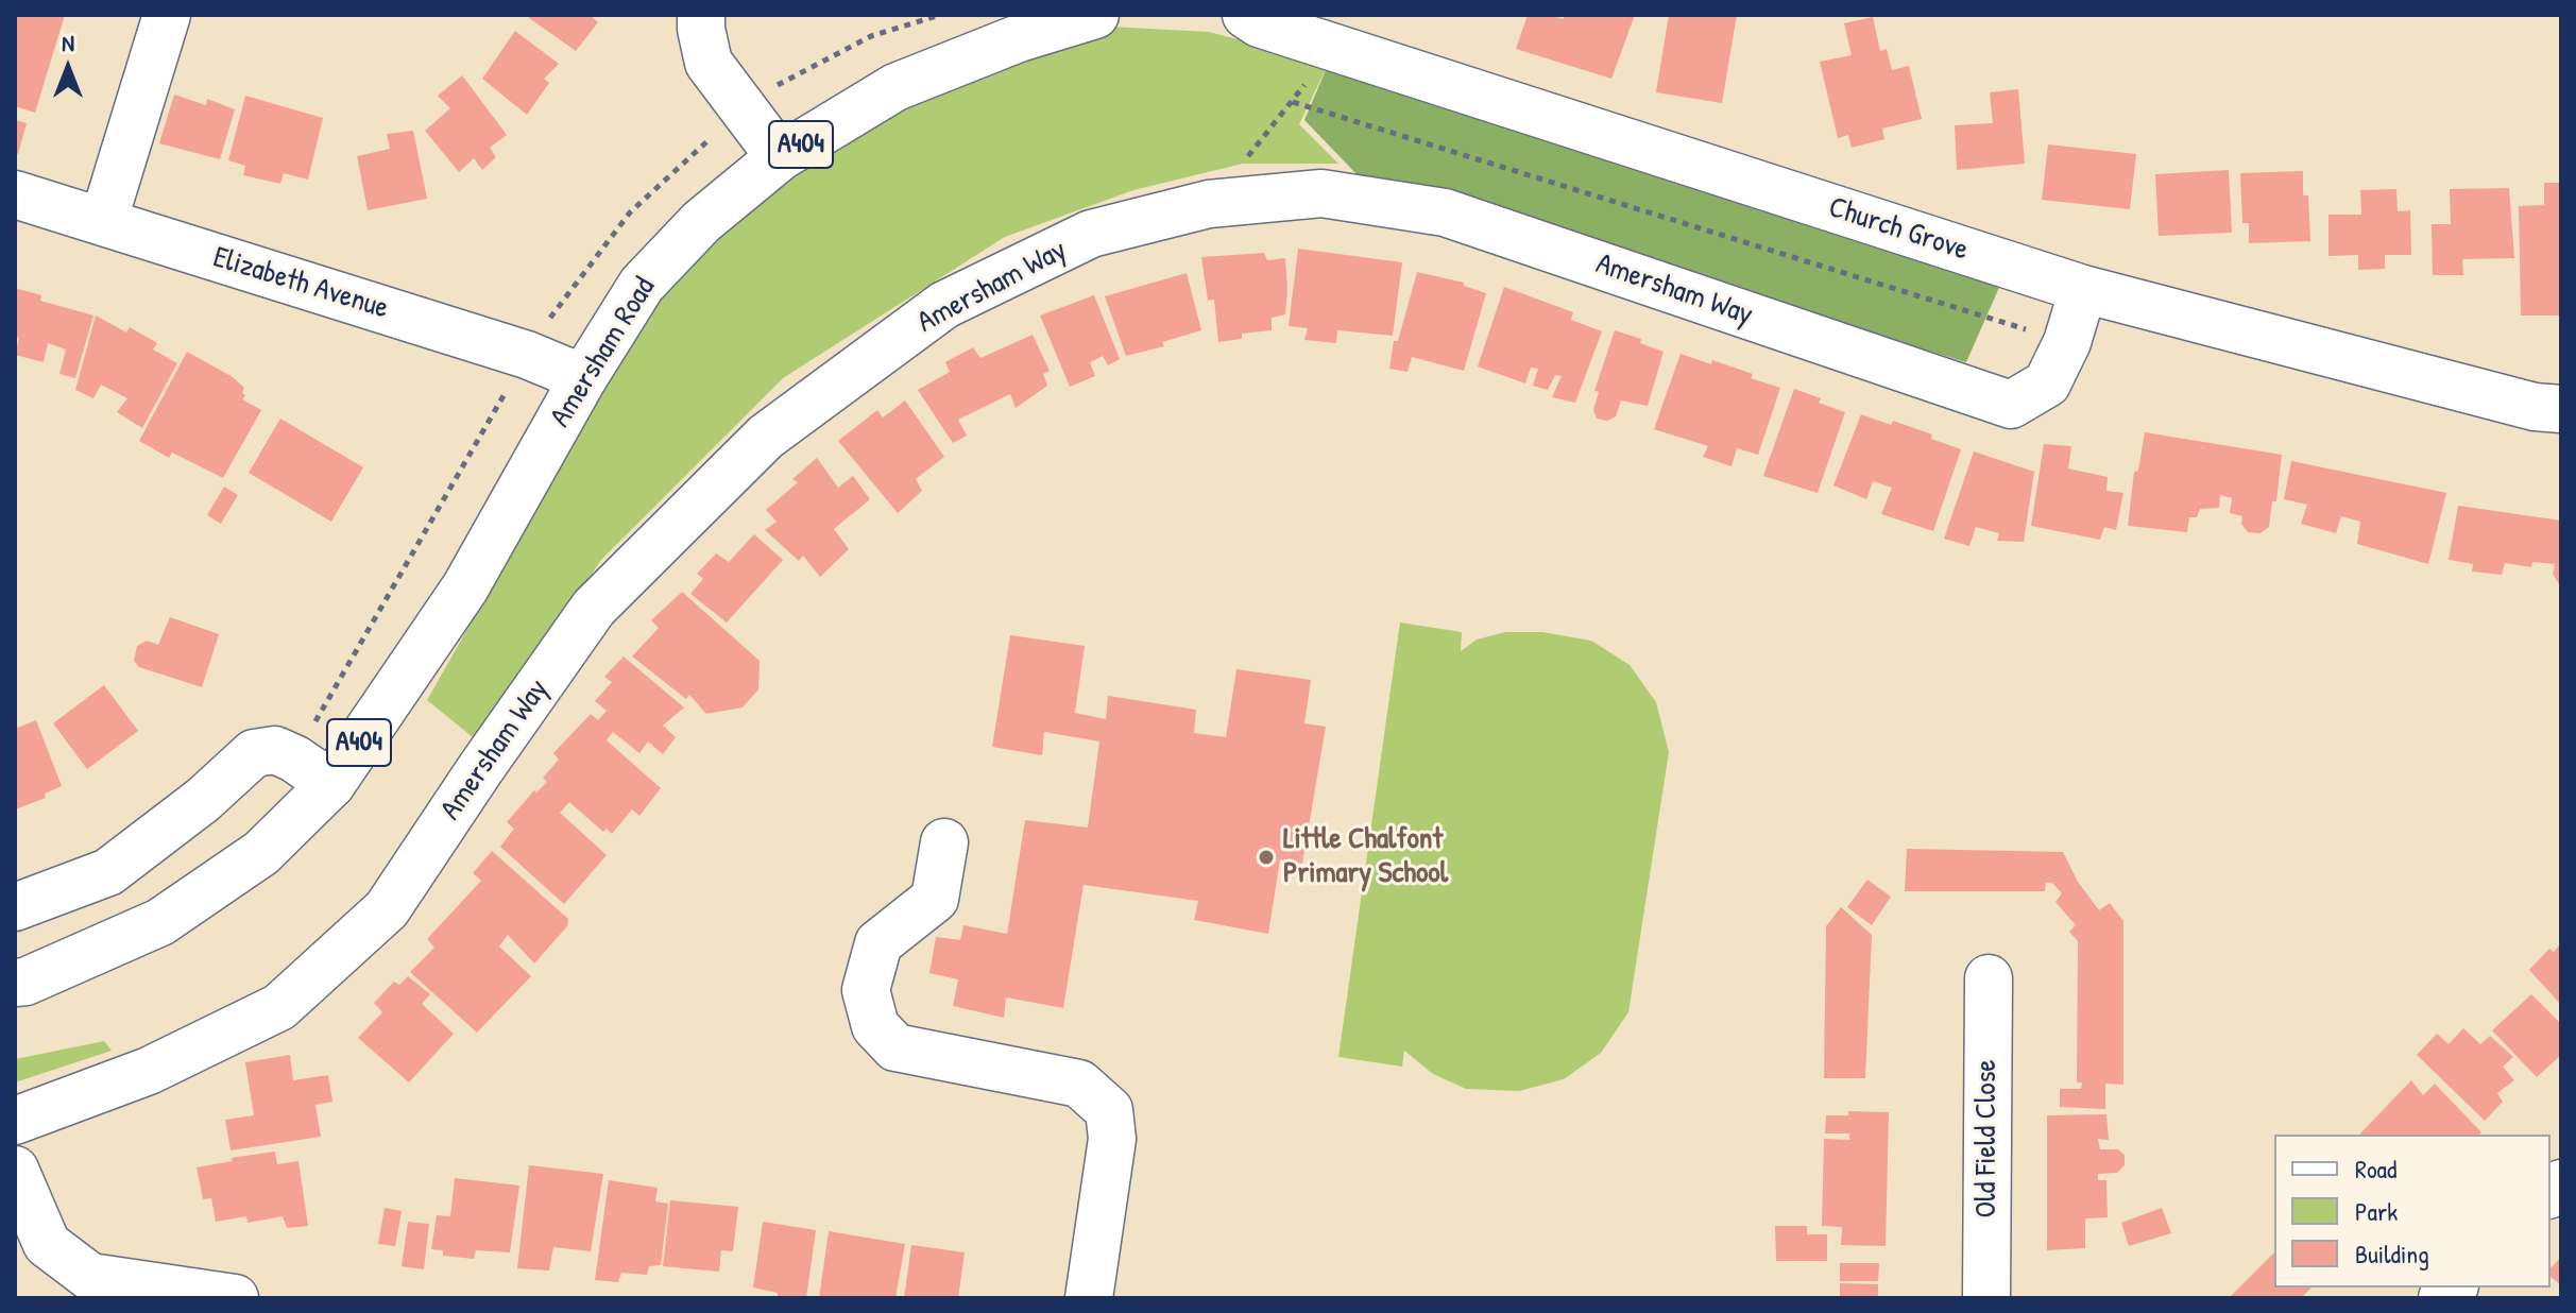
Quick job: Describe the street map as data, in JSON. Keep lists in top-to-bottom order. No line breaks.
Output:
{"streets":{"street":["A404","Church Grove","Elizabeth Avenue","Amersham Way","Amersham Road","Old Field Close"]},"crossings":[["Church Grove","Amersham Way"],["Elizabeth Avenue","Amersham Road"]],"places":["Little Chalfont Primary School"],"legend":["Road","Park","Building"],"north":"top"}
